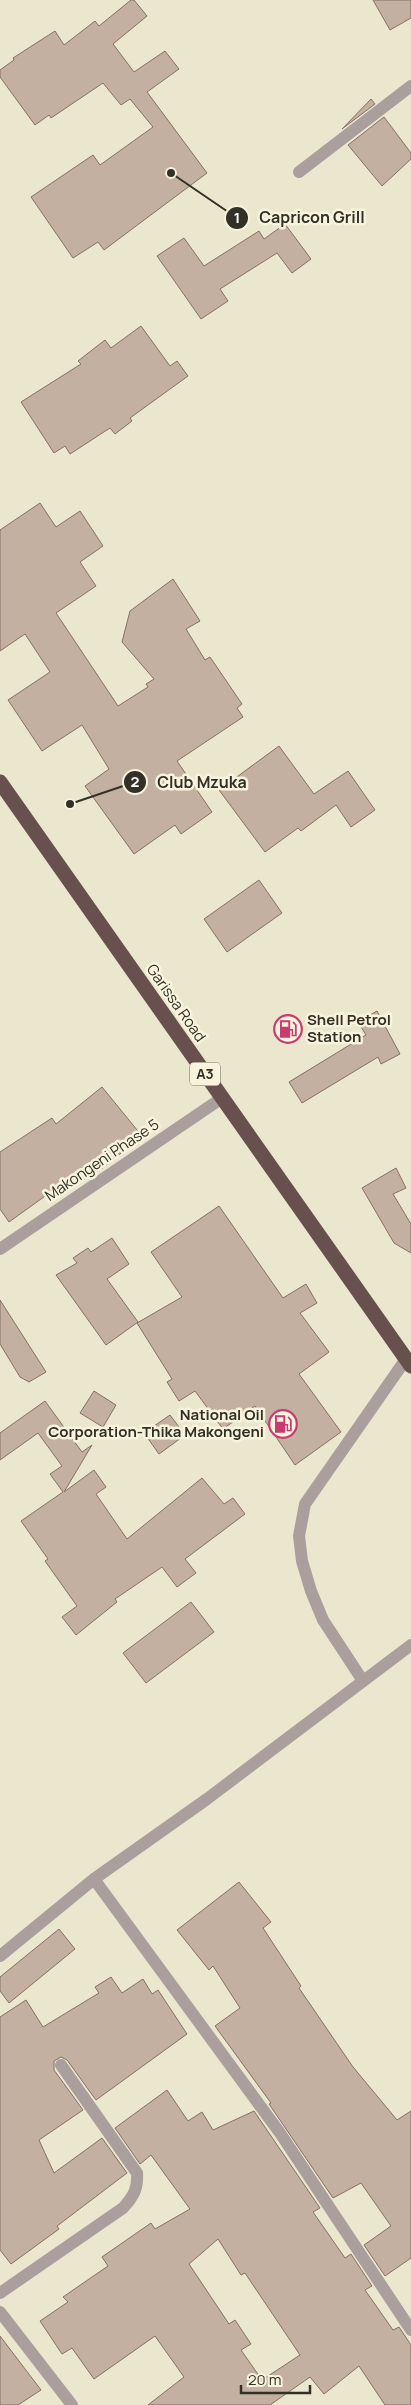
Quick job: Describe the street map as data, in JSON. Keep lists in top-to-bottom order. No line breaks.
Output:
{"streets":{"highway":["Garissa Road","A3"],"street":["Makongeni Phase 5"]},"crossings":[["Garissa Road","Makongeni Phase 5"]],"places":{"other":["Capricon Grill","Club Mzuka"],"fuel station":["Shell Petrol Station","National Oil Corporation-Thika Makongeni"]},"scale_bar":"20 m"}
